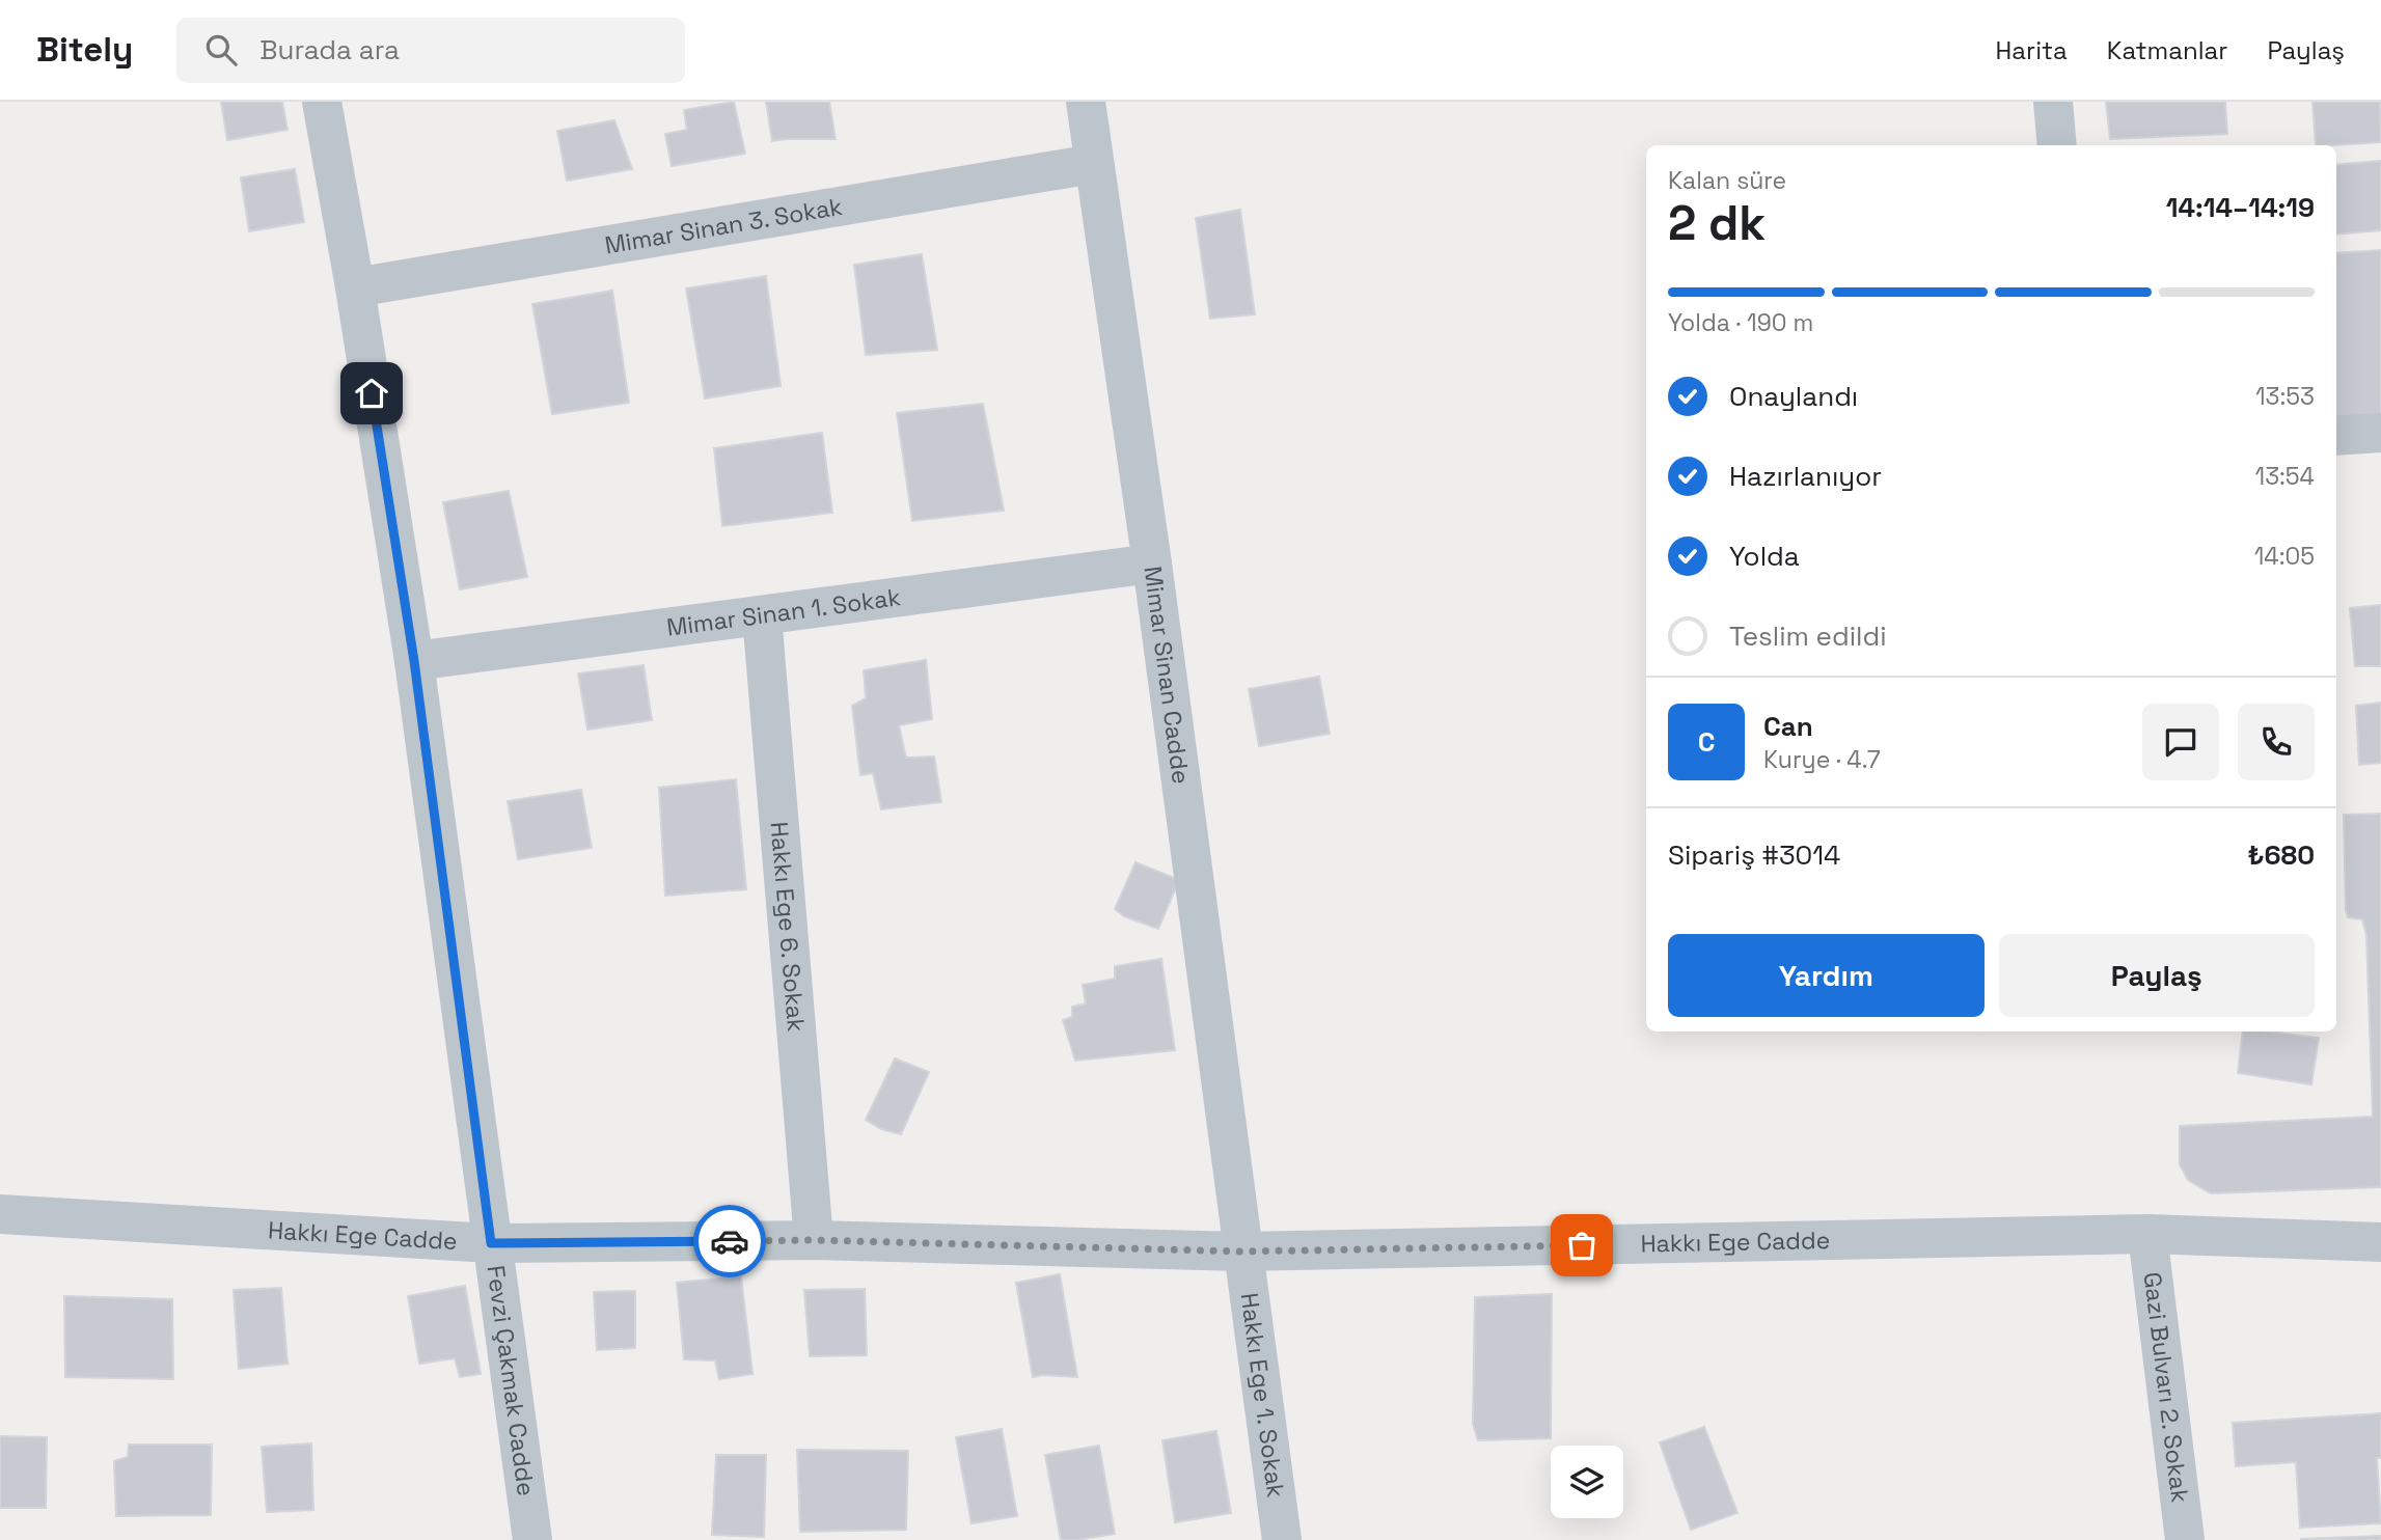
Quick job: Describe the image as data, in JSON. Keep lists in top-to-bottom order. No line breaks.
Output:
{"streets":{"street":["Mimar Sinan 3. Sokak","Mimar Sinan 1. Sokak","Mimar Sinan Cadde","Hakkı Ege 6. Sokak","Hakkı Ege Cadde","Fevzi Çakmak Cadde","Gazi Bulvarı 2. Sokak","Hakkı Ege 1. Sokak"]},"crossings":[["Mimar Sinan 3. Sokak","Mimar Sinan Cadde"],["Mimar Sinan 3. Sokak","Fevzi Çakmak Cadde"],["Mimar Sinan 1. Sokak","Mimar Sinan Cadde"],["Mimar Sinan 1. Sokak","Hakkı Ege 6. Sokak"],["Mimar Sinan 1. Sokak","Fevzi Çakmak Cadde"],["Mimar Sinan Cadde","Hakkı Ege Cadde"],["Mimar Sinan Cadde","Hakkı Ege 1. Sokak"],["Hakkı Ege 6. Sokak","Hakkı Ege Cadde"],["Hakkı Ege Cadde","Fevzi Çakmak Cadde"],["Hakkı Ege Cadde","Gazi Bulvarı 2. Sokak"],["Hakkı Ege Cadde","Hakkı Ege 1. Sokak"]],"page":{"header":"Bitely","search":"Burada ara","nav":["Harita","Katmanlar","Paylaş"],"heading":["2 dk","Kalan süre","14:14–14:19"],"panel":["Can","Kurye · 4.7","Sipariş #3014","₺680"],"bar":"Yolda · 190 m","list":[["Onaylandı","13:53"],["Hazırlanıyor","13:54"],["Yolda","14:05"],"Teslim edildi"],"round":"C","buttons":["Yardım","Paylaş"]}}
